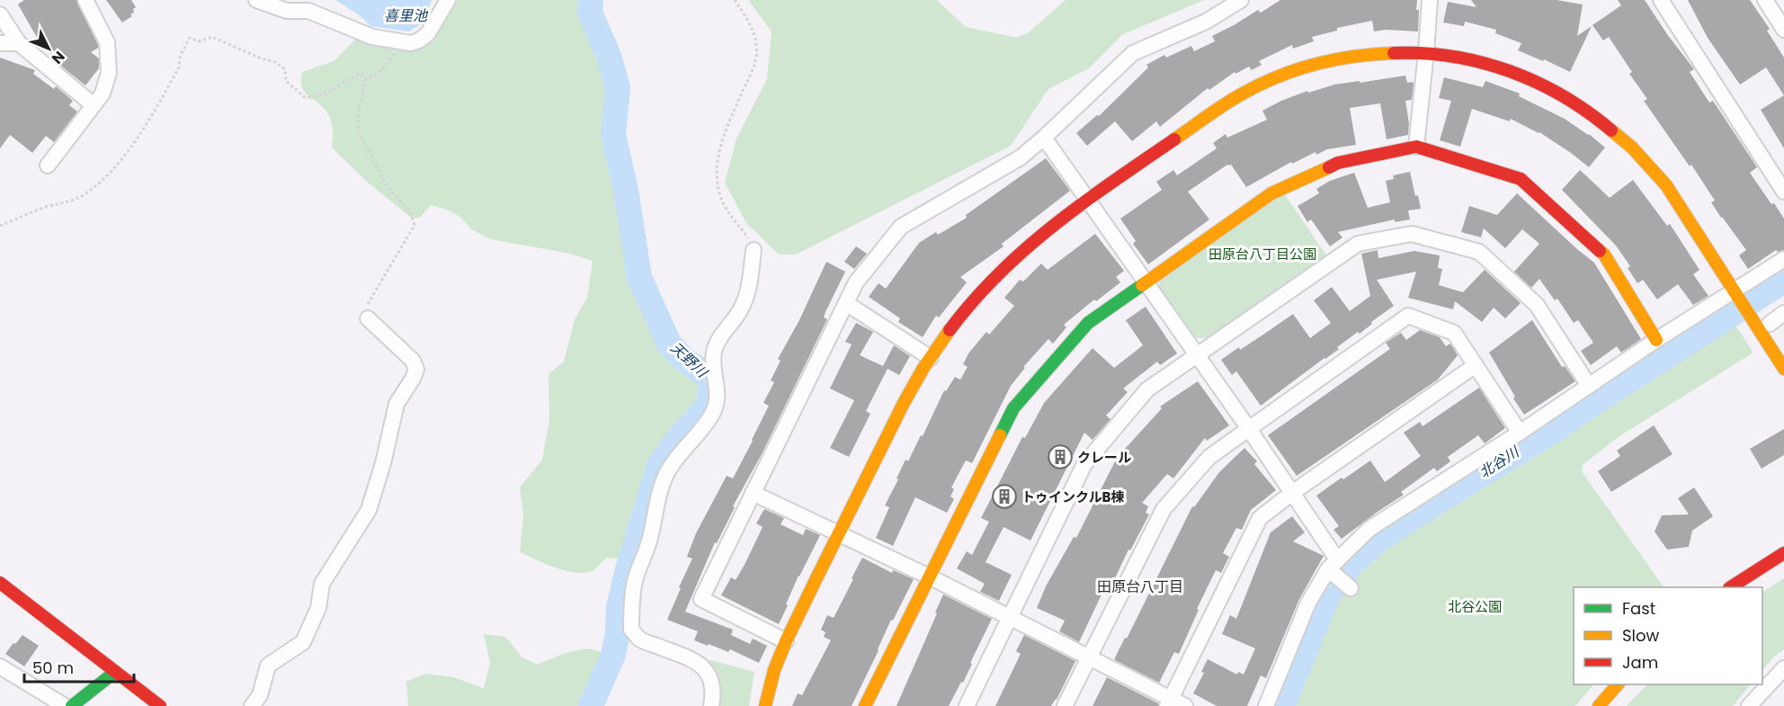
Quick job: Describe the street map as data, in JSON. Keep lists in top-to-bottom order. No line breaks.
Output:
{"districts":["田原台八丁目"],"water":["喜里池","天野川","北谷川"],"parks":["田原台八丁目公園","北谷公園"],"places":{"building":["クレール","トゥインクルB棟"]},"legend":["Fast","Slow","Jam"],"scale_bar":"50 m","north":"bottom right"}
